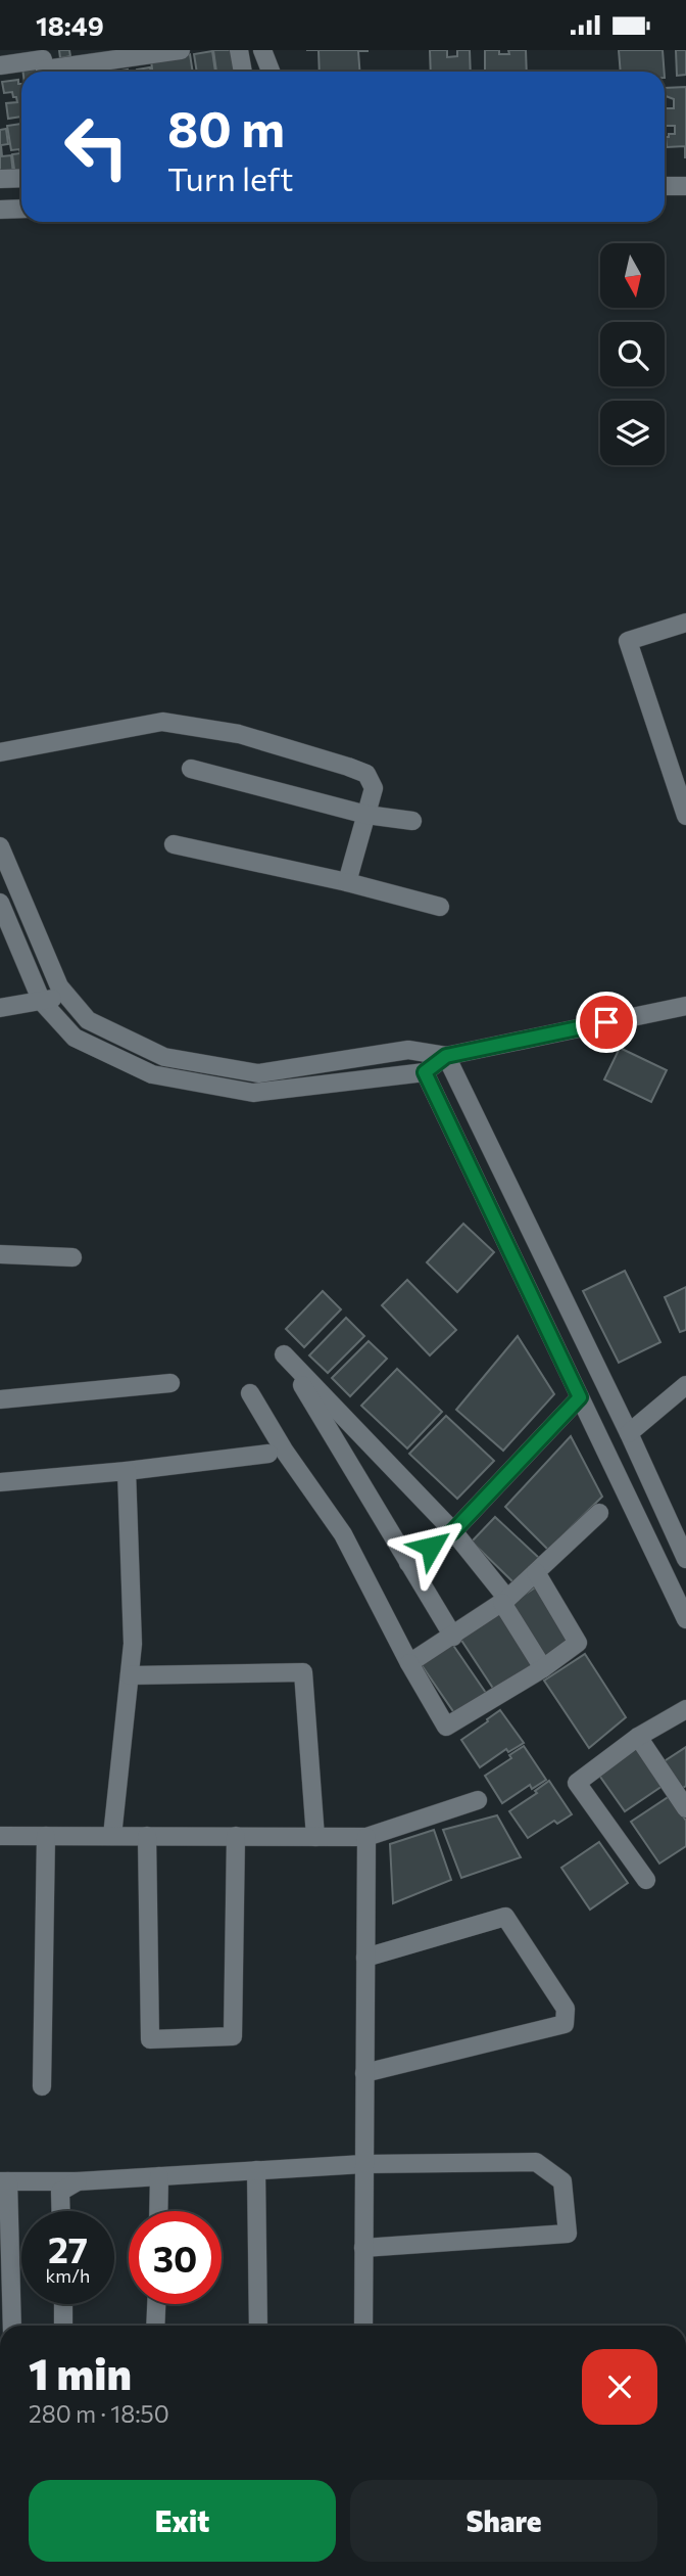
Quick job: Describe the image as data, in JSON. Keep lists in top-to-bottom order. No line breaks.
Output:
{"north":"bottom","page":{"status":"18:49","turn":["80 m","Turn left"],"speed":"27 km/h","limit":"30","heading":["1 min","280 m · 18:50"],"buttons":["Exit","Share"]}}
